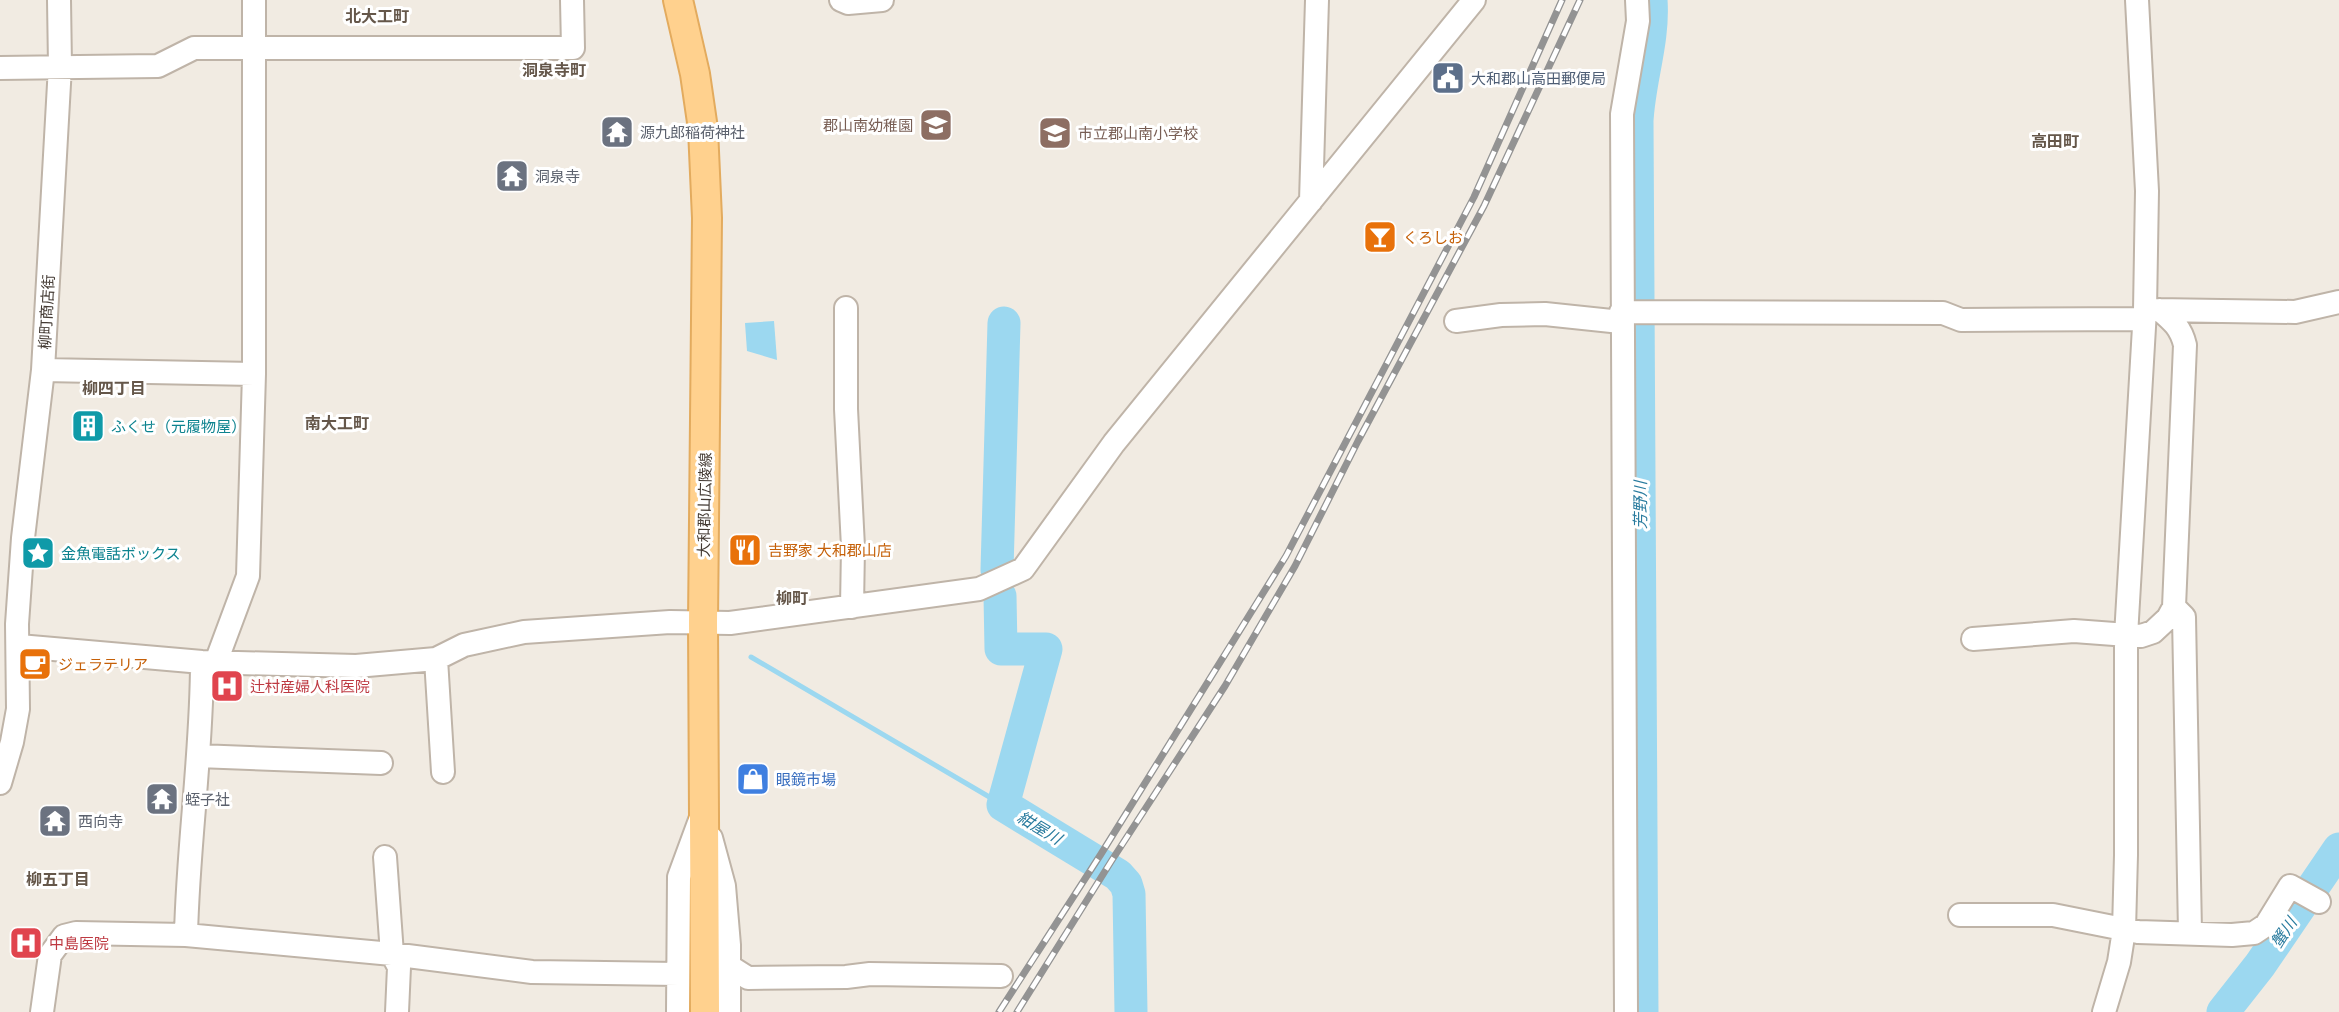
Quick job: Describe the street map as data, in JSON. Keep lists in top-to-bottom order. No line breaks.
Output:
{"streets":{"main road":["大和郡山広陵線"],"street":["柳町商店街"]},"districts":["北大工町","洞泉寺町","高田町","柳四丁目","南大工町","柳町","柳五丁目"],"water":["芳野川","紺屋川","蟹川"],"places":{"public building":["大和郡山高田郵便局"],"school or university":["郡山南幼稚園","市立郡山南小学校"],"temple":["源九郎稲荷神社","洞泉寺","蛭子社","西向寺"],"bar":["くろしお"],"building":["ふくせ（元履物屋）"],"restaurant":["吉野家 大和郡山店"],"place":["金魚電話ボックス"],"cafe":["ジェラテリア"],"hospital":["辻村産婦人科医院","中島医院"],"shop":["眼鏡市場"]}}
